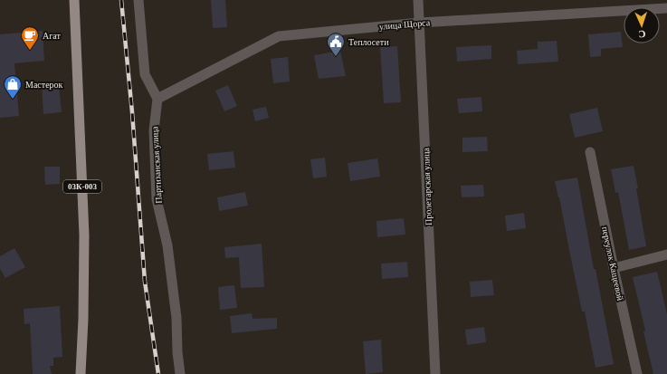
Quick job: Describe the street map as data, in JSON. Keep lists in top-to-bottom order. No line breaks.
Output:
{"streets":{"main road":["03К-003"],"street":["улица Щорса","Партизанская улица","Пролетарская улица","переулок Кащеевой"]},"crossings":[["улица Щорса","Партизанская улица"],["улица Щорса","Пролетарская улица"]],"places":{"cafe":["Агат"],"public building":["Теплосети"],"shop":["Мастерок"]},"north":"bottom"}
